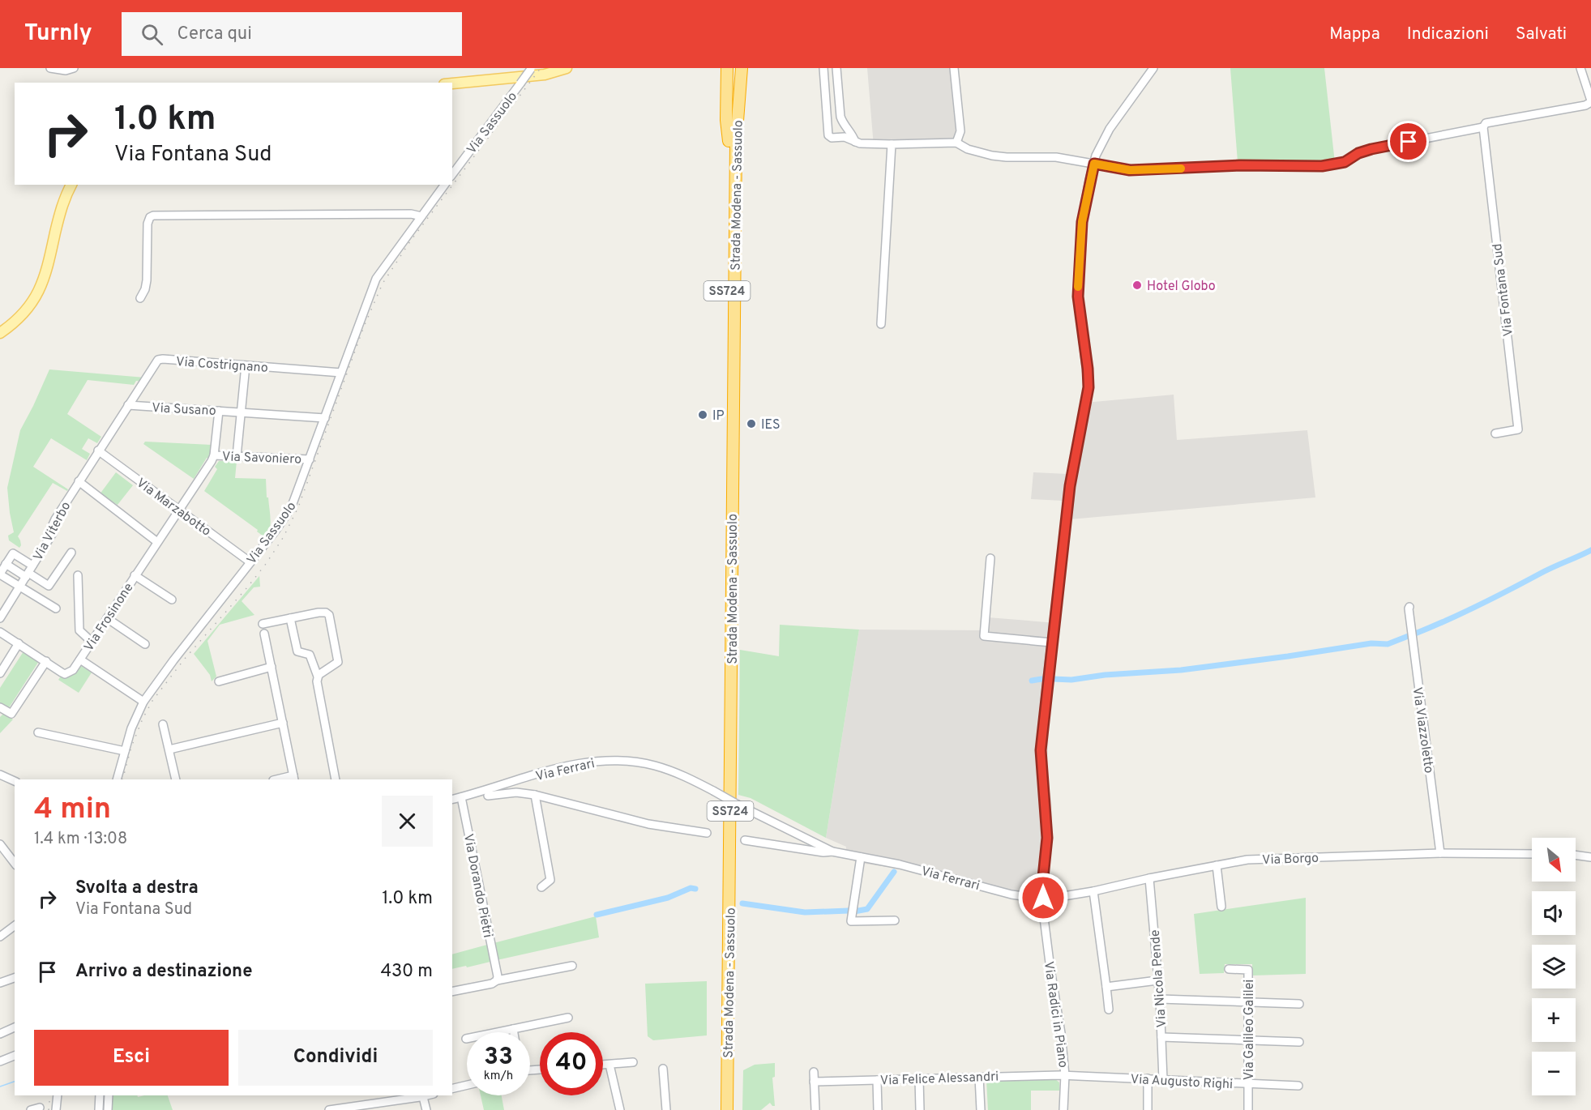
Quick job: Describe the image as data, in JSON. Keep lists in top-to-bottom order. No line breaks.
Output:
{"streets":{"highway":["Strada Modena - Sassuolo","SS724"],"street":["Via Sassuolo","Via Fontana Sud","Via Costrignano","Via Susano","Via Savoniero","Via Marzabotto","Via Viterbo","Via Frosinone","Via Viazzoletto","Via Ferrari","Via Borgo","Via Dorando Pietri","Via Nicola Pende","Via Radici in Piano","Via Galileo Galilei","Via Felice Alessandri","Via Augusto Righi"]},"crossings":[["Via Sassuolo","Via Costrignano"],["Via Sassuolo","Via Susano"],["Via Sassuolo","Via Savoniero"],["Via Sassuolo","Via Marzabotto"],["Via Costrignano","Via Susano"],["Via Costrignano","Via Viterbo"],["Via Susano","Via Viterbo"],["Via Savoniero","Via Frosinone"],["Via Marzabotto","Via Viterbo"],["Via Marzabotto","Via Frosinone"],["Via Viazzoletto","Via Borgo"],["Via Ferrari","Via Borgo"],["Via Ferrari","Via Dorando Pietri"],["Via Ferrari","Via Radici in Piano"],["Via Borgo","Via Nicola Pende"],["Via Borgo","Via Radici in Piano"],["Via Nicola Pende","Via Augusto Righi"],["Via Radici in Piano","Via Felice Alessandri"],["Via Radici in Piano","Via Augusto Righi"],["Via Galileo Galilei","Via Augusto Righi"],["Via Felice Alessandri","Via Augusto Righi"]],"places":["Hotel Globo","IP","IES"],"north":"bottom right","page":{"header":"Turnly","search":"Cerca qui","nav":["Mappa","Indicazioni","Salvati"],"turn":["1.0 km","Via Fontana Sud"],"heading":["4 min","1.4 km · 13:08"],"map_buttons":["+","−"],"list":[{"name":"Svolta a destra","note":"Via Fontana Sud","value":"1.0 km"},{"name":"Arrivo a destinazione","value":"430 m"}],"buttons":["Esci","Condividi"],"speed":"33 km/h","limit":"40"}}
